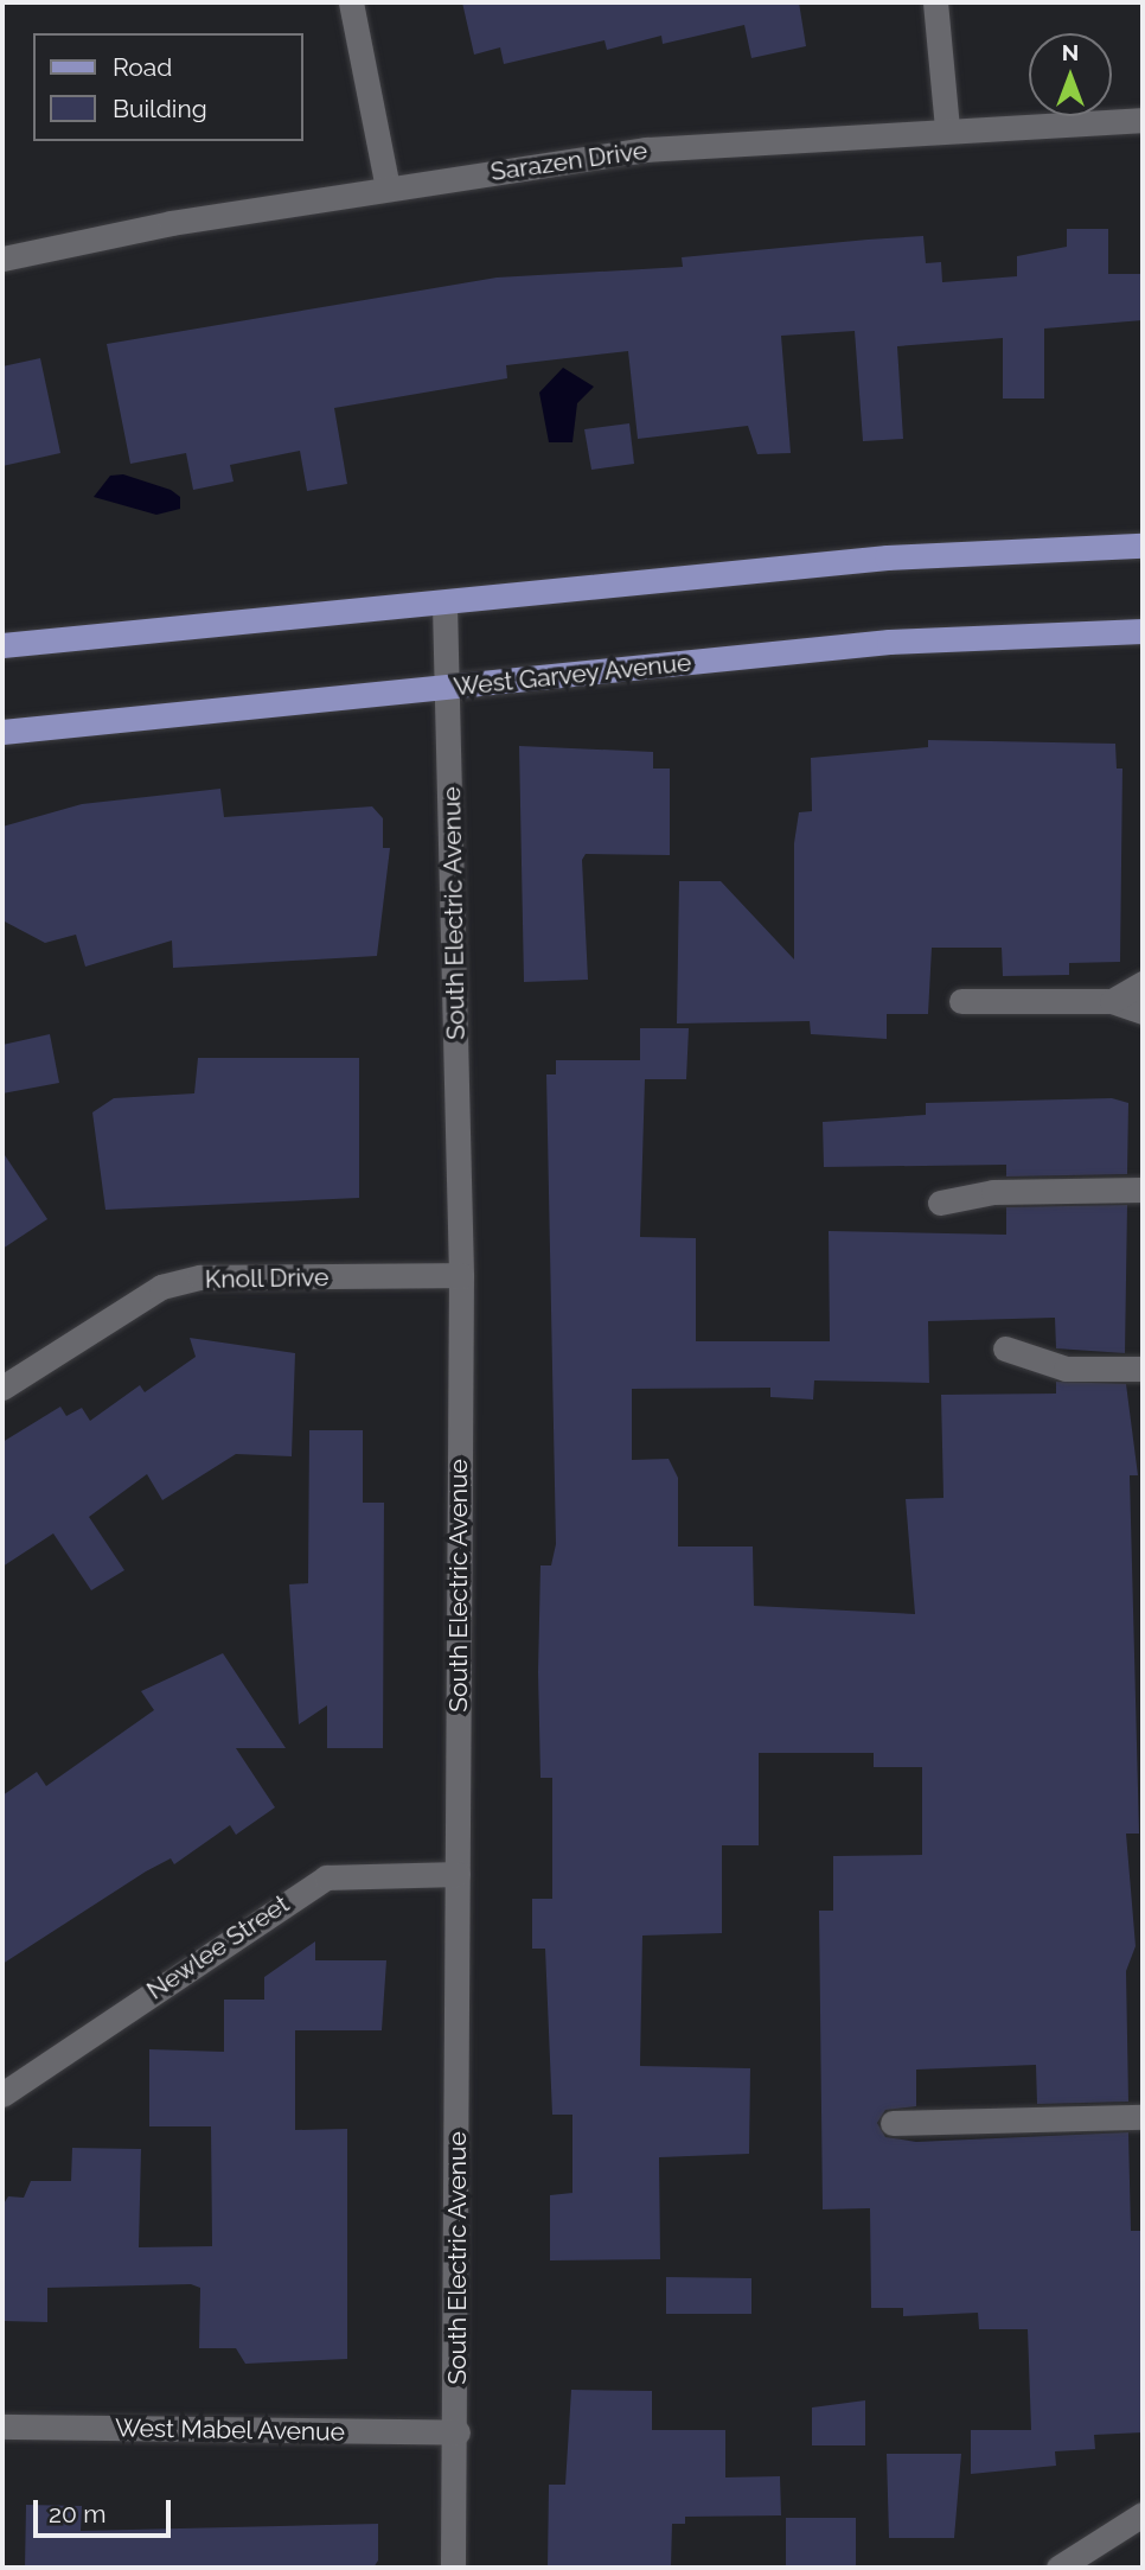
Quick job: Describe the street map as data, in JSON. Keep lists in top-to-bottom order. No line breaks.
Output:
{"streets":{"main road":["West Garvey Avenue"],"street":["Sarazen Drive","South Electric Avenue","Knoll Drive","Newlee Street","West Mabel Avenue"]},"crossings":[["West Garvey Avenue","South Electric Avenue"],["South Electric Avenue","Knoll Drive"],["South Electric Avenue","Newlee Street"],["South Electric Avenue","West Mabel Avenue"]],"legend":["Road","Building"],"scale_bar":"20 m","north":"top"}
